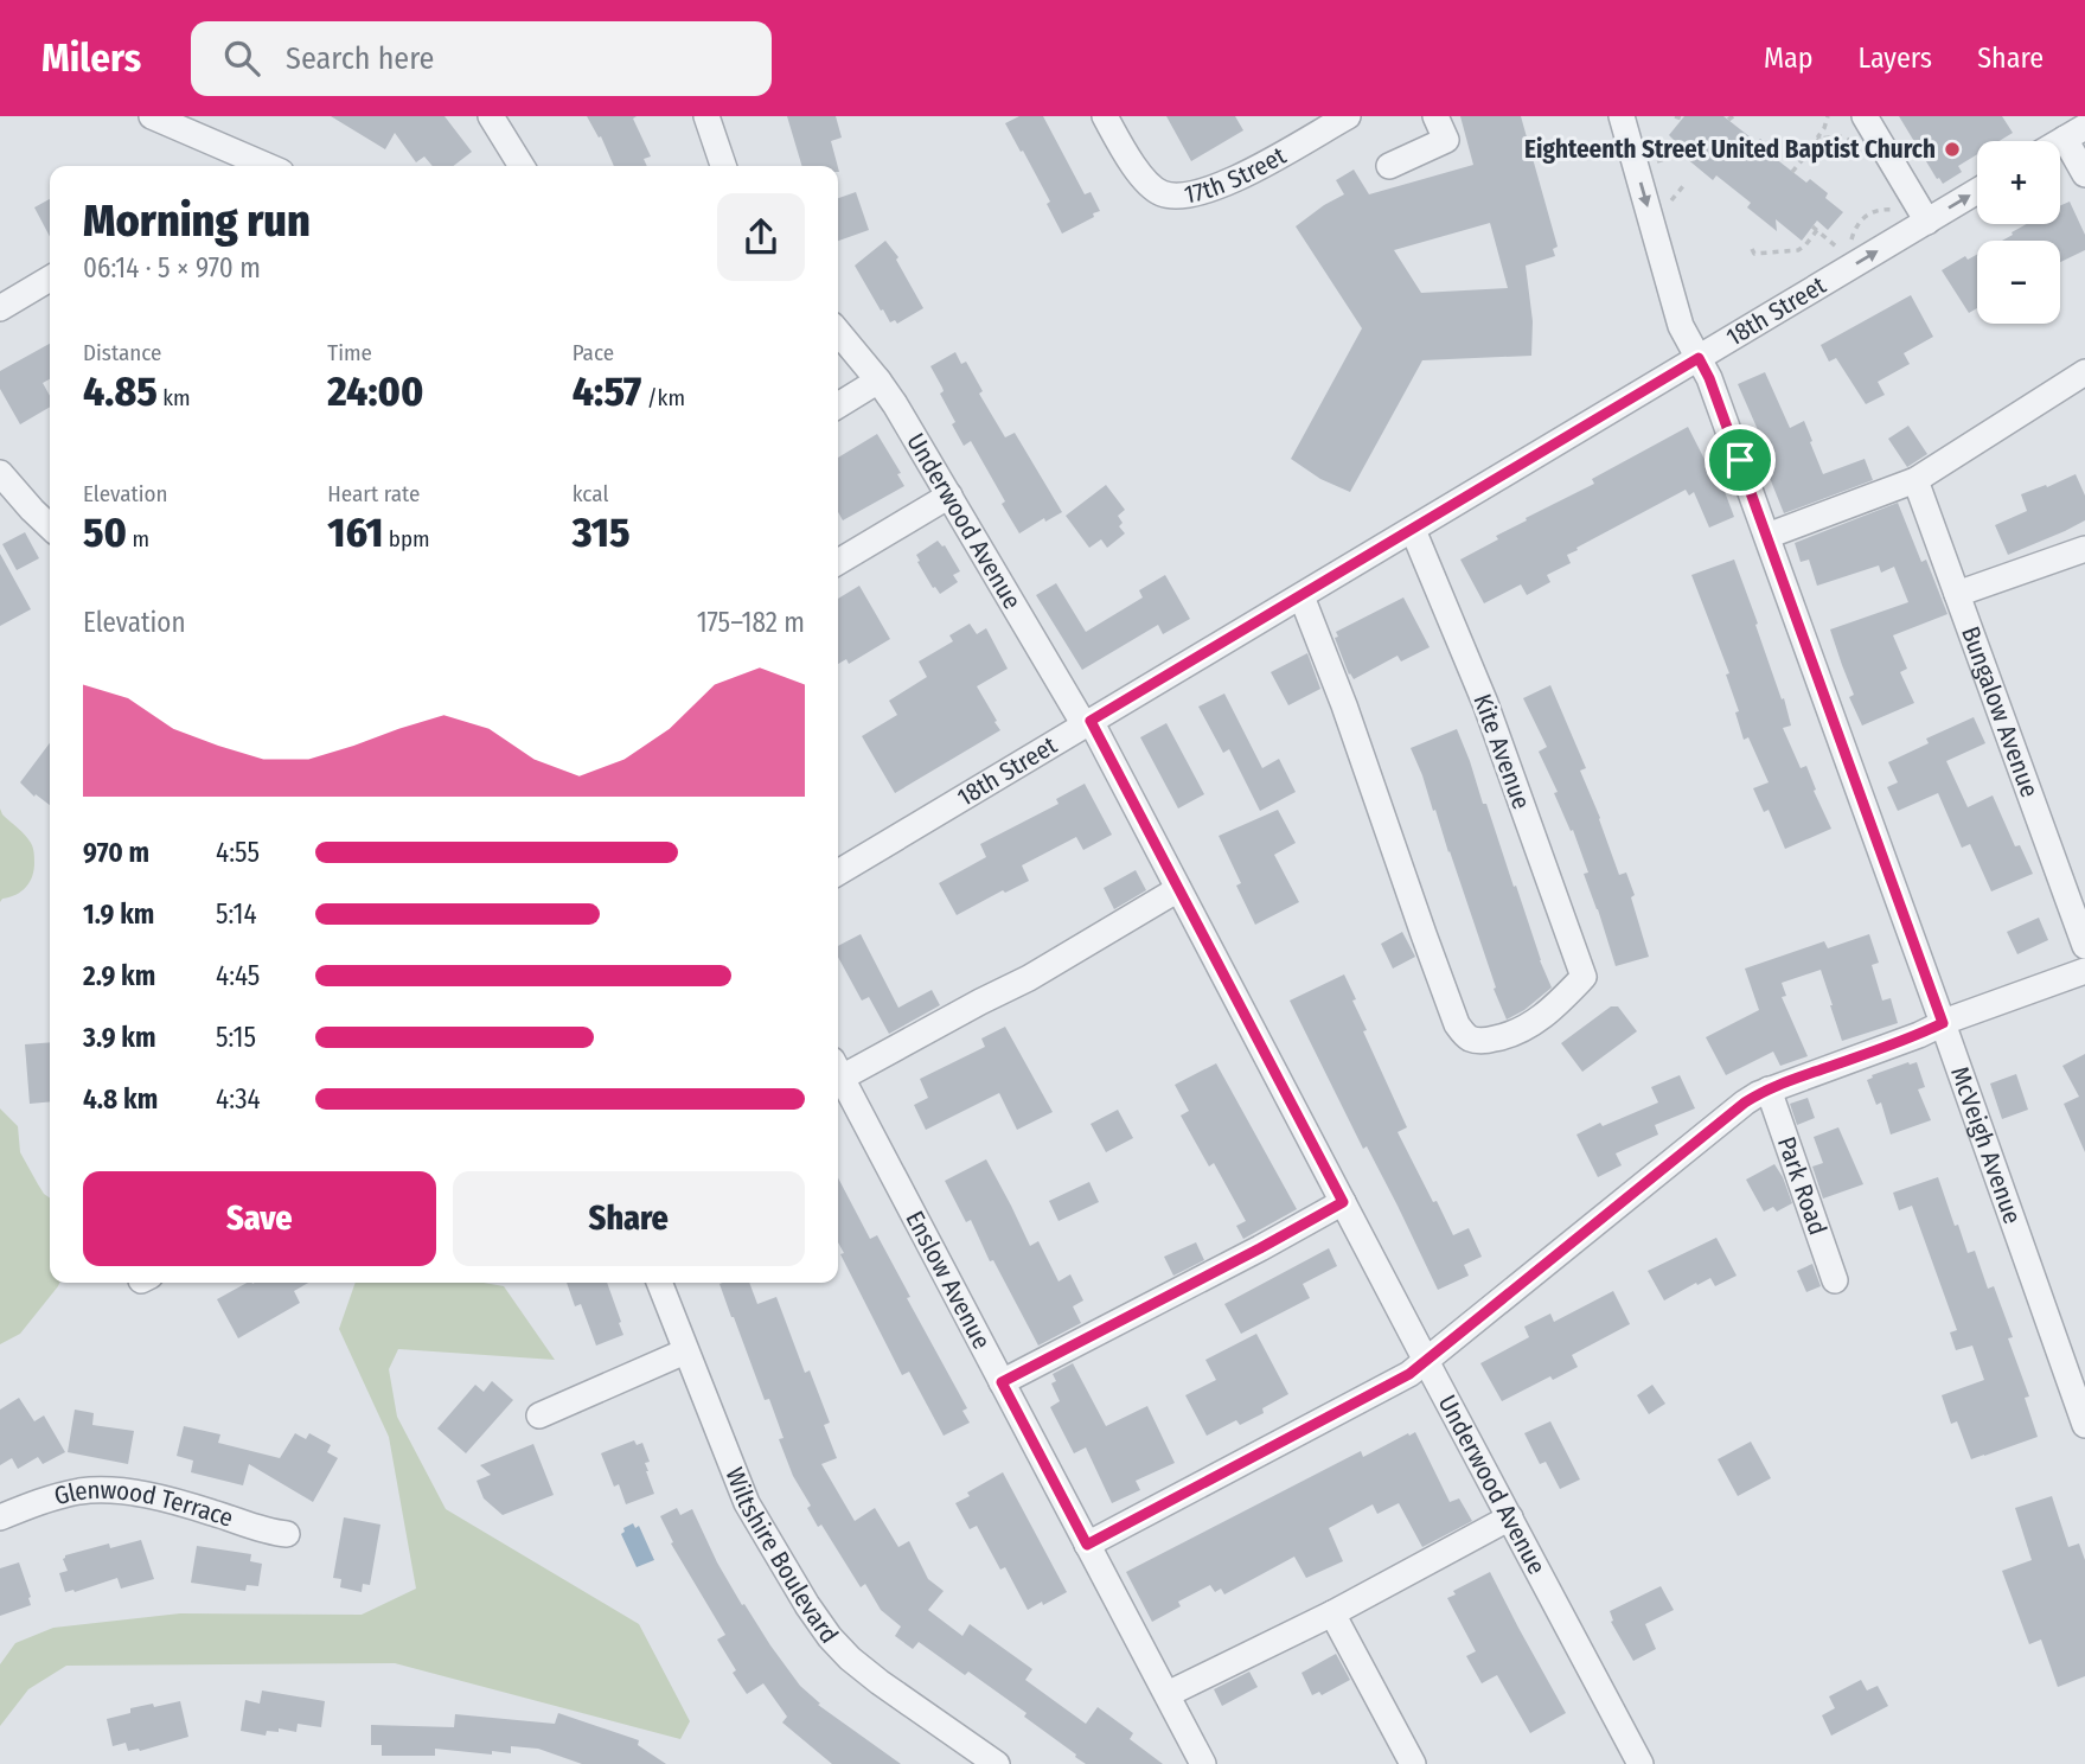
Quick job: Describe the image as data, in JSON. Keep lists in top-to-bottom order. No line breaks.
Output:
{"streets":{"street":["17th Street","18th Street","Underwood Avenue","Bungalow Avenue","Kite Avenue","McVeigh Avenue","Park Road","Enslow Avenue","Glenwood Terrace","Wiltshire Boulevard"]},"crossings":[["18th Street","Underwood Avenue"],["18th Street","Kite Avenue"],["18th Street","McVeigh Avenue"]],"places":["Eighteenth Street United Baptist Church"],"page":{"header":"Milers","search":"Search here","nav":["Map","Layers","Share"],"map_buttons":["+","−"],"heading":["Morning run","06:14 · 5 × 970 m"],"stats":[["Distance","4.85 km"],["Time","24:00"],["Pace","4:57 /km"],["Elevation","50 m"],["Heart rate","161 bpm"],["kcal","315"]],"chart":["Elevation","175–182 m"],"list":[{"name":"970 m","note":"4:55"},{"name":"1.9 km","note":"5:14"},{"name":"2.9 km","note":"4:45"},{"name":"3.9 km","note":"5:15"},{"name":"4.8 km","note":"4:34"}],"buttons":["Save","Share"]}}
